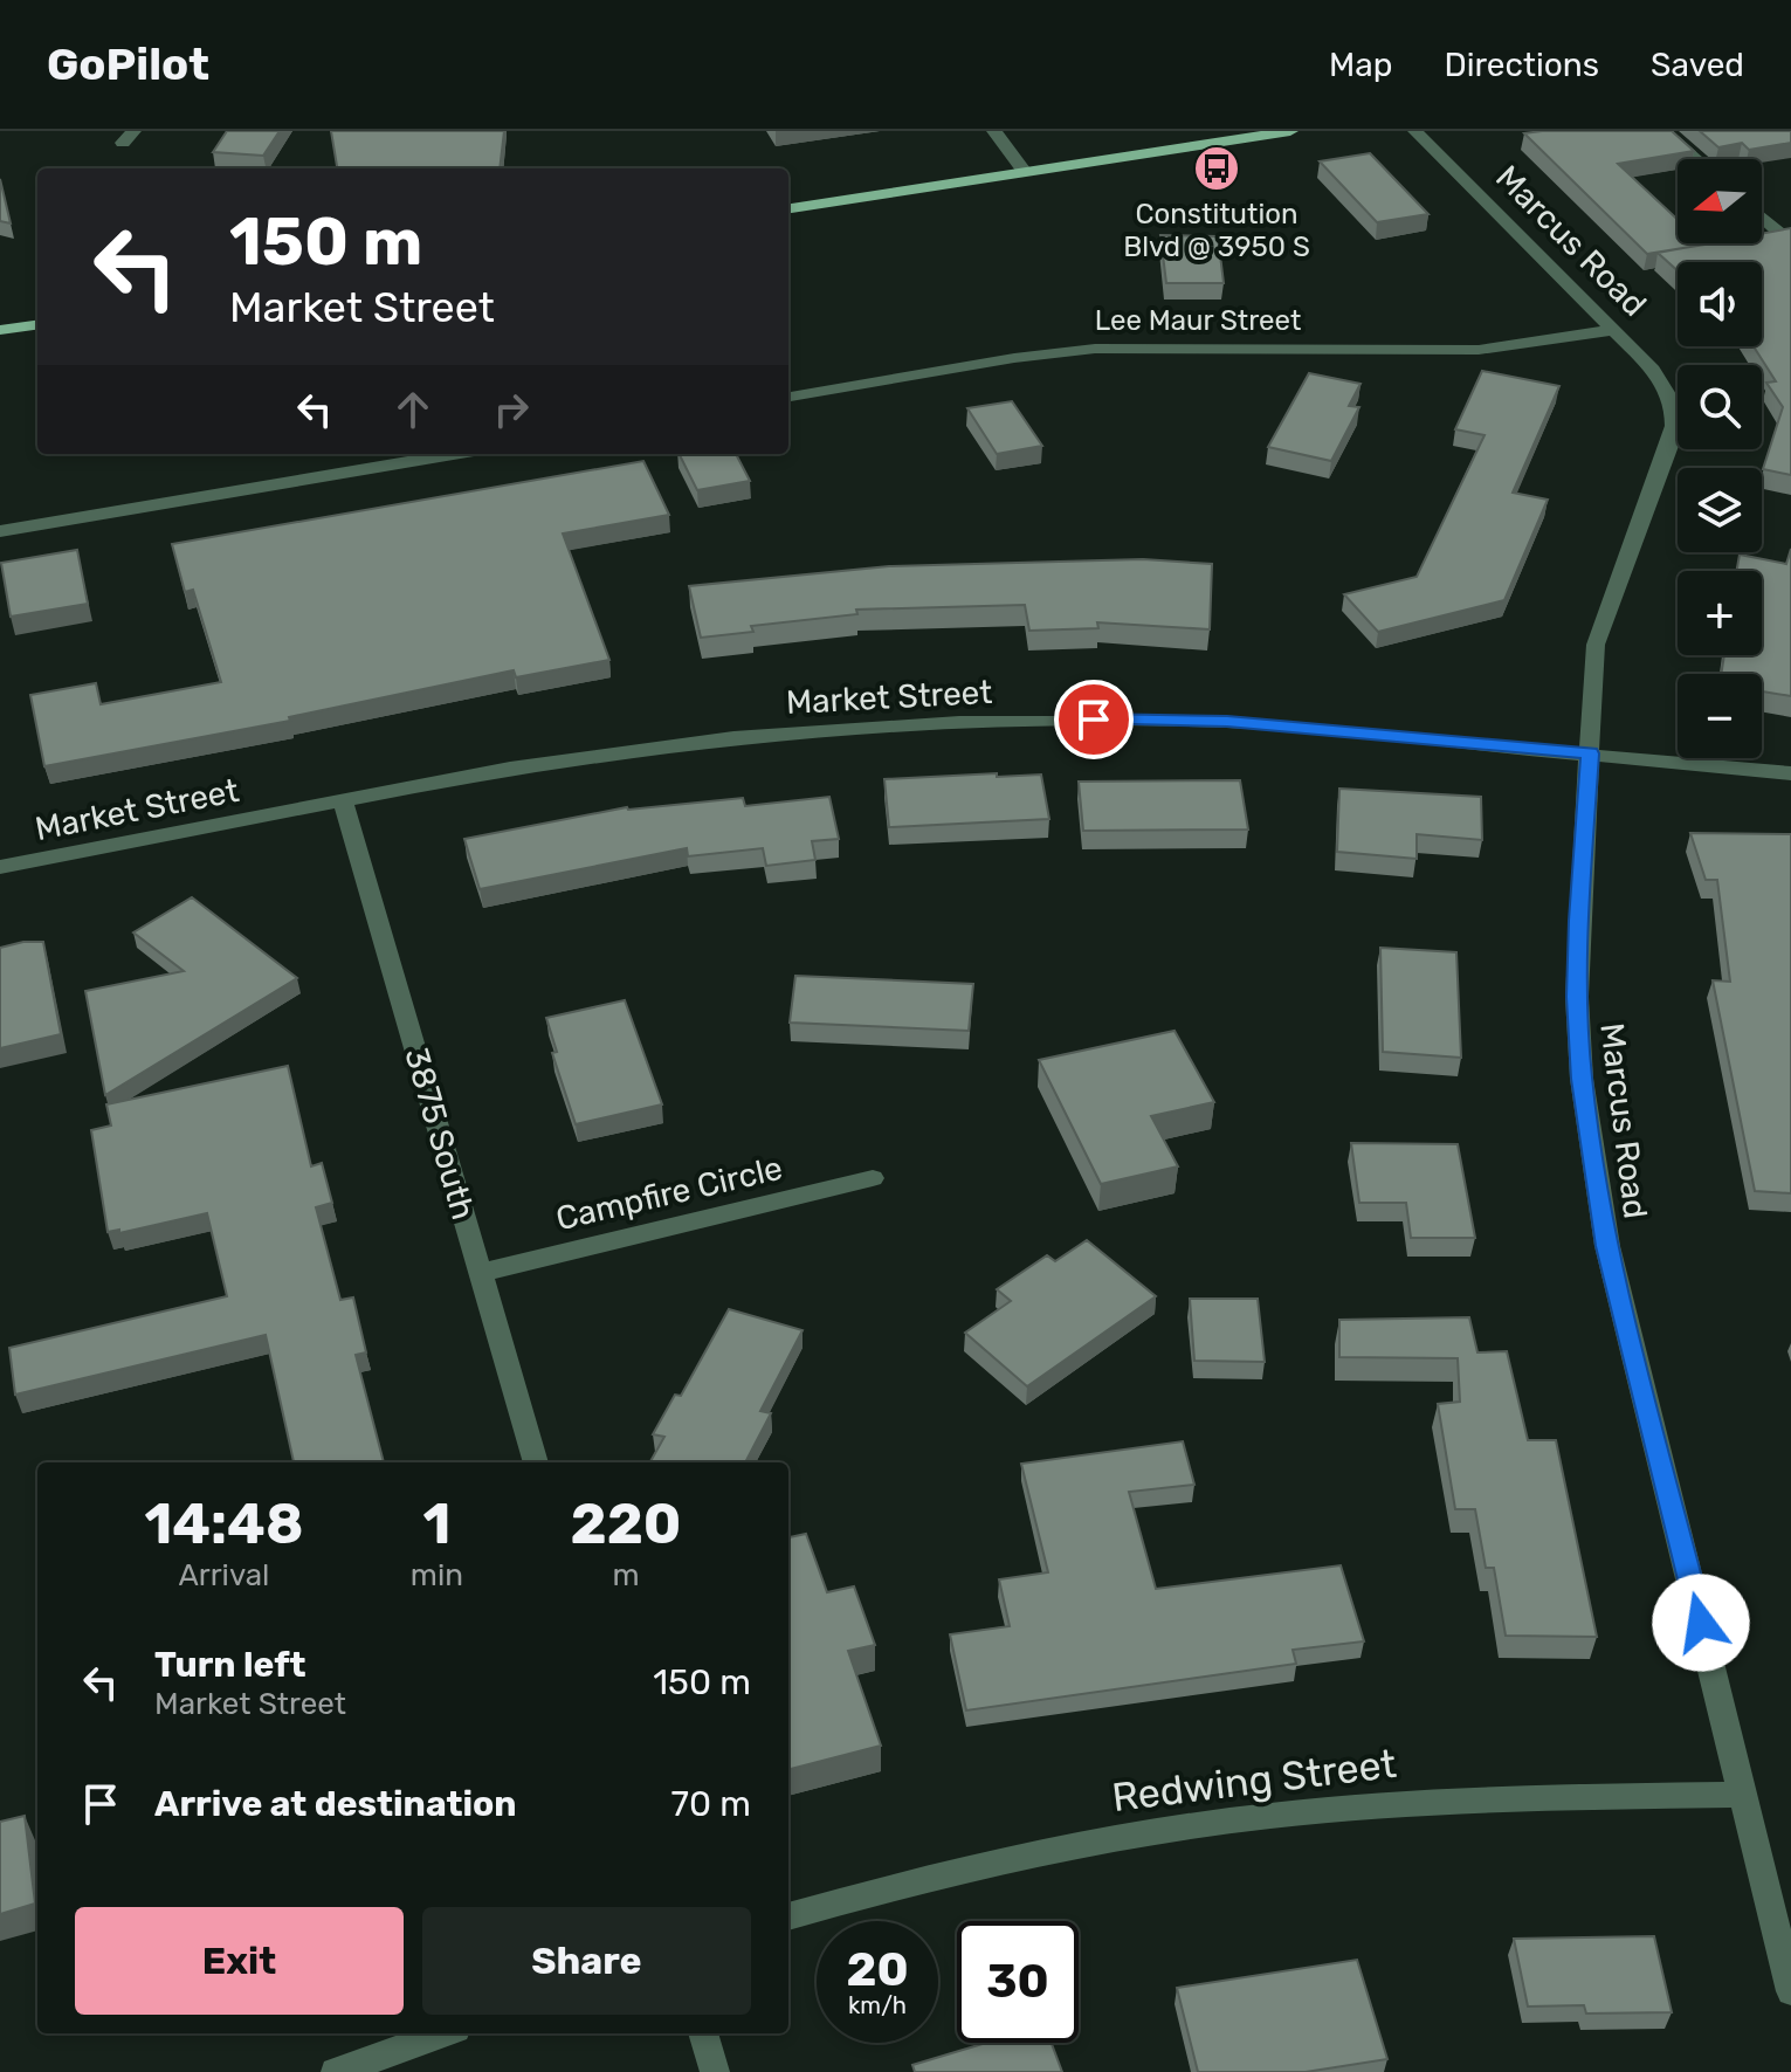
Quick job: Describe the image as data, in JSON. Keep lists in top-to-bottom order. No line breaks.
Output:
{"streets":{"street":["Marcus Road","Lee Maur Street","Market Street","3875 South","Campfire Circle","Redwing Street"]},"crossings":[["Marcus Road","Lee Maur Street"],["Marcus Road","Market Street"],["Marcus Road","Redwing Street"],["Market Street","3875 South"],["3875 South","Campfire Circle"]],"places":{"bus stop":["Constitution Blvd @ 3950 S"]},"north":"left","page":{"header":"GoPilot","nav":["Map","Directions","Saved"],"map_buttons":["+","−"],"turn":["150 m","Market Street"],"eta":["14:48","Arrival","1","min","220","m"],"list":[{"name":"Turn left","note":"Market Street","value":"150 m"},{"name":"Arrive at destination","value":"70 m"}],"buttons":["Exit","Share"],"speed":"20 km/h","limit":"30"}}
